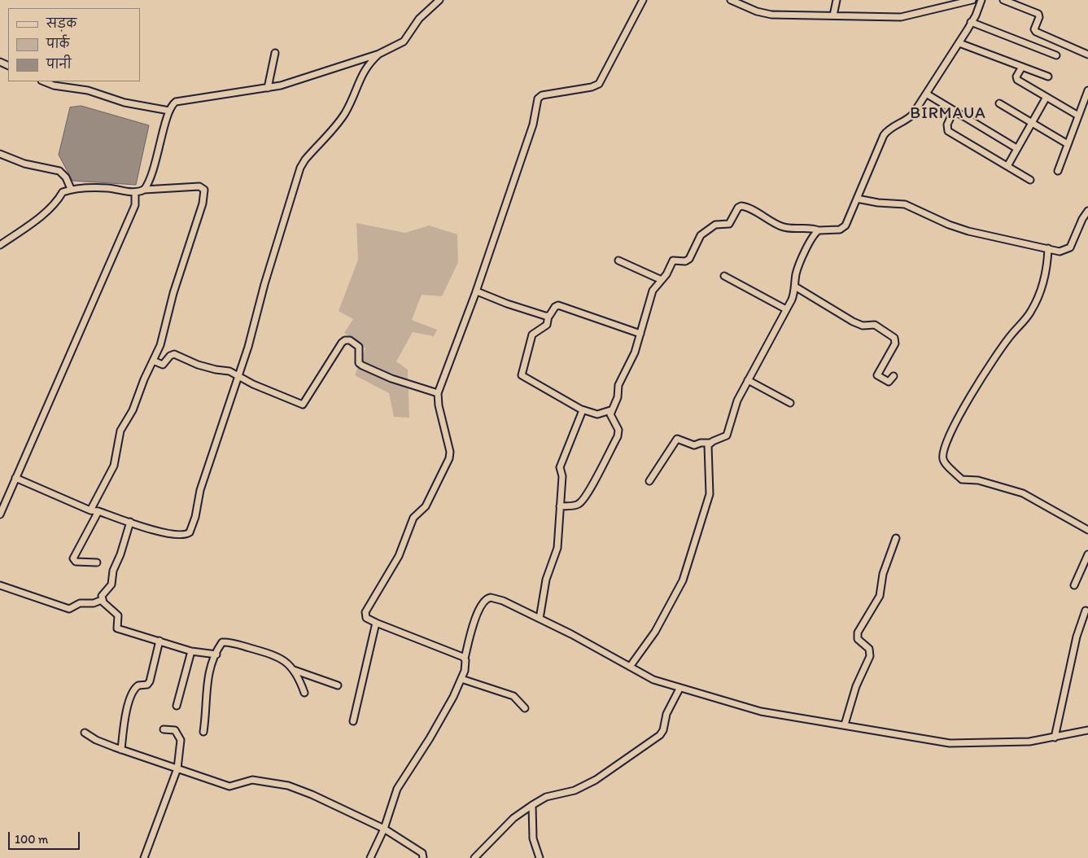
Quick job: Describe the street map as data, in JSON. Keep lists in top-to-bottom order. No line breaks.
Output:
{"districts":["BIRMAUA"],"legend":["सड़क","पार्क","पानी"],"scale_bar":"100 m"}
